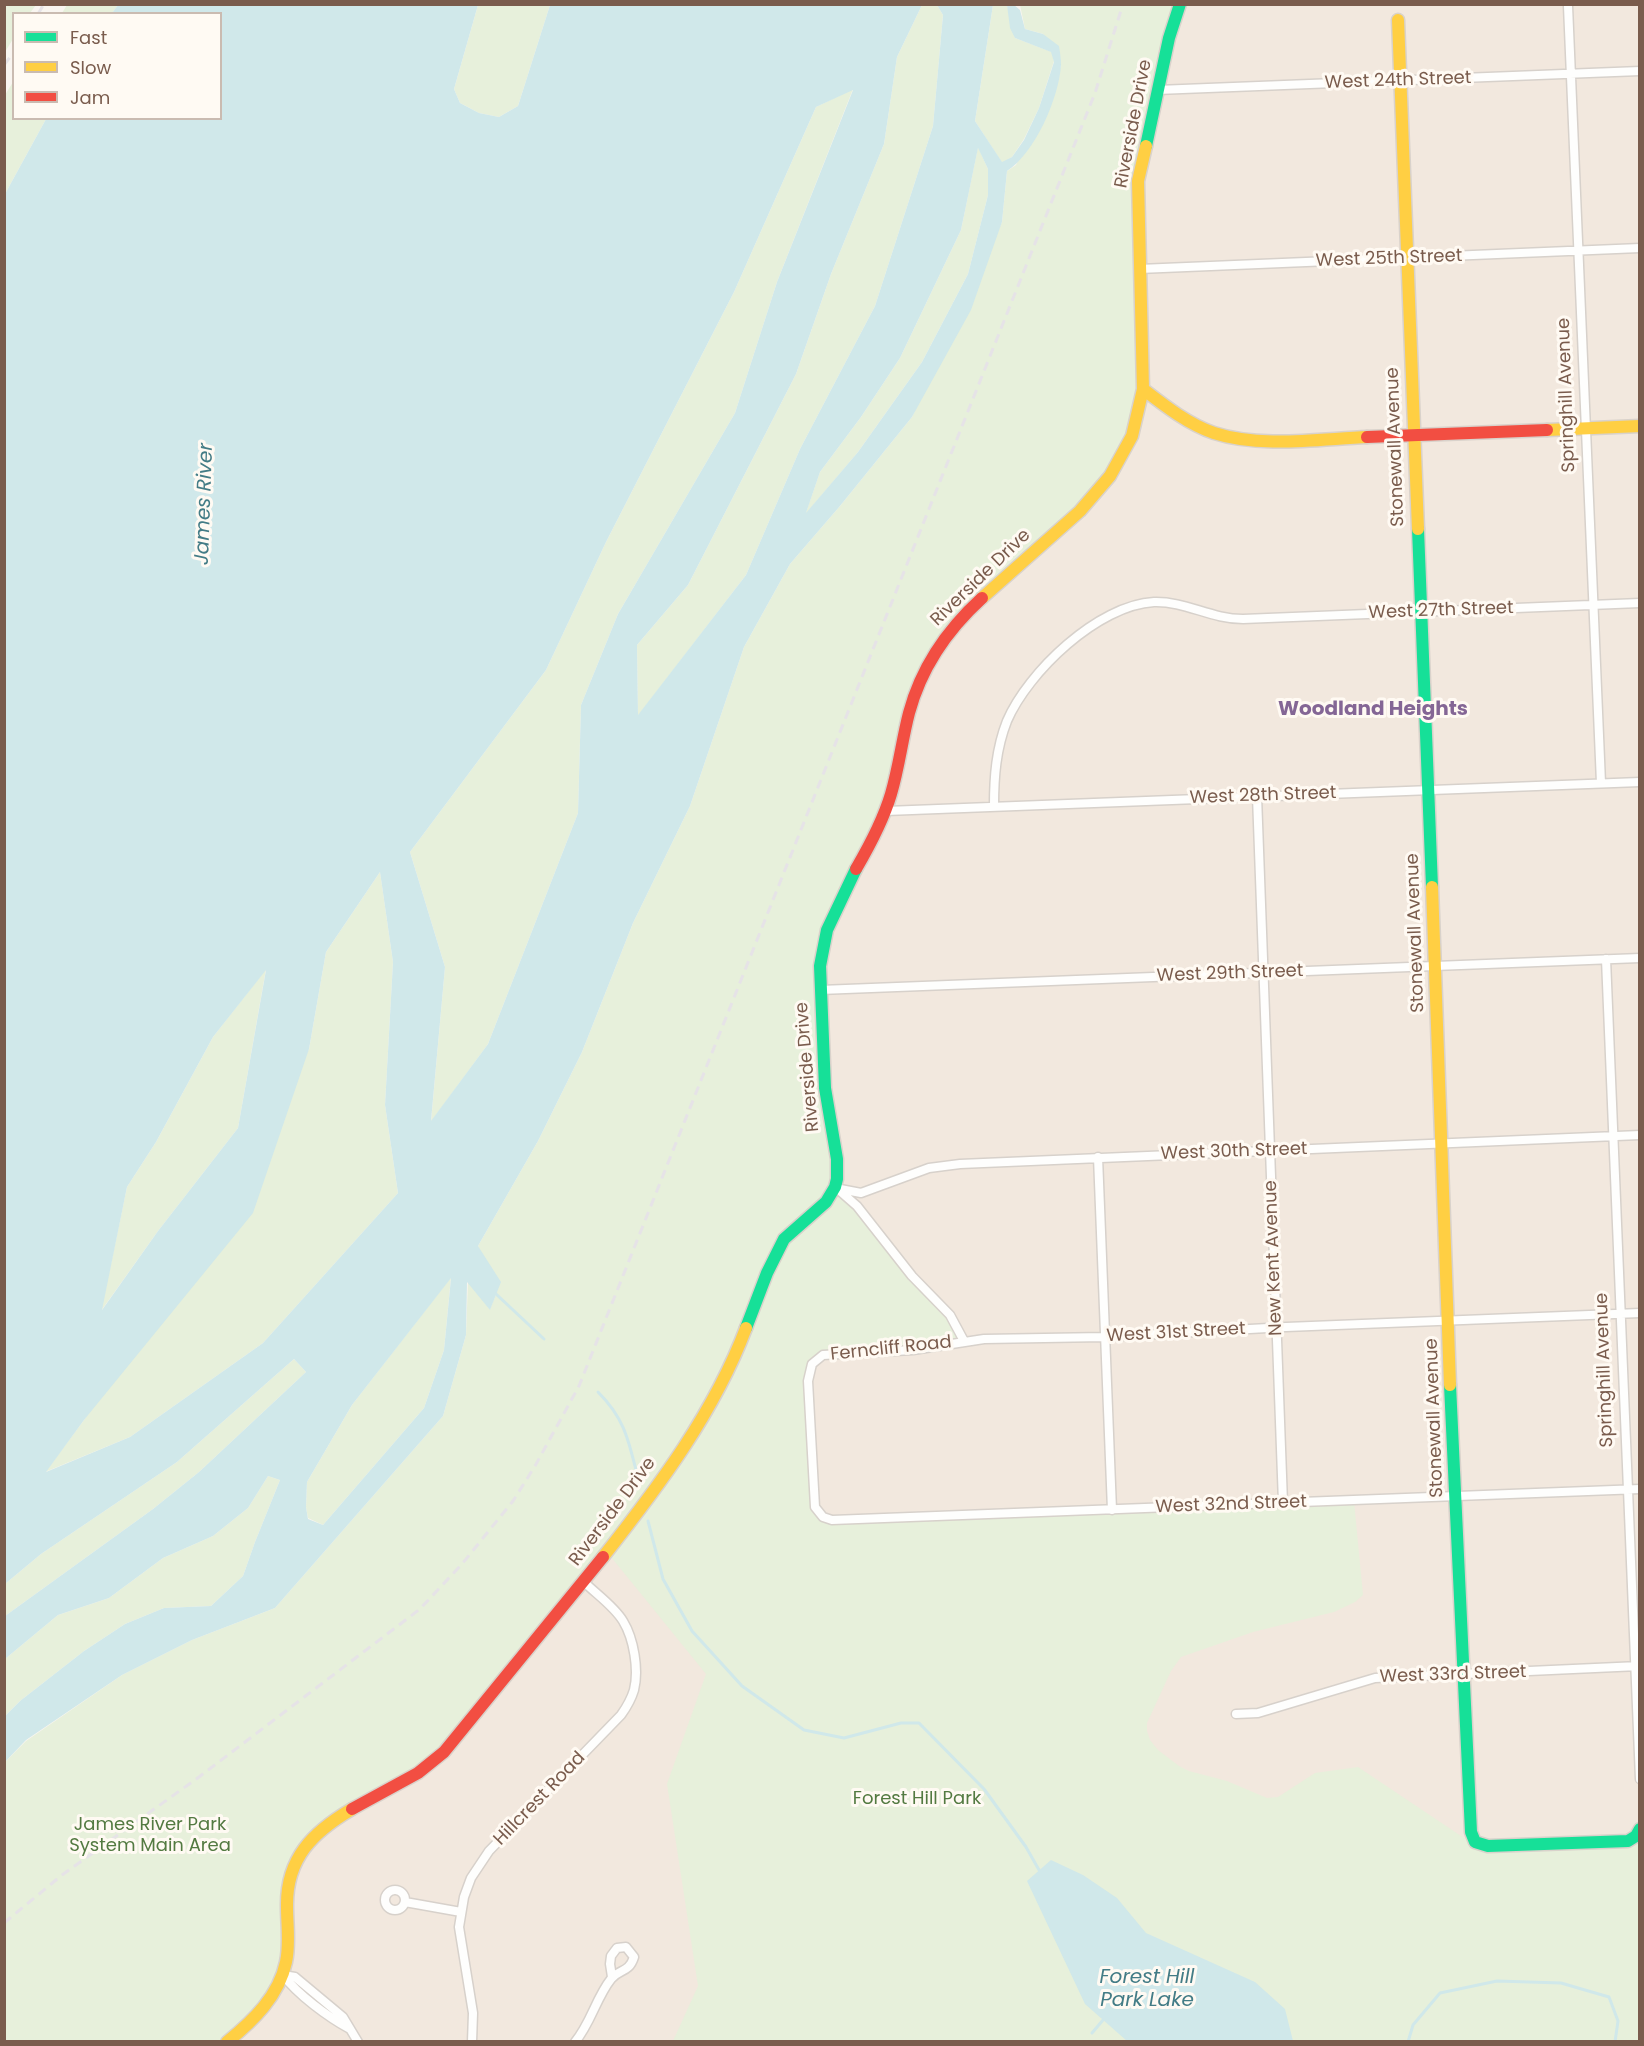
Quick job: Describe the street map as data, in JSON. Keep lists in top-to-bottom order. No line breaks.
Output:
{"streets":{"street":["West 24th Street","Riverside Drive","West 25th Street","Springhill Avenue","Stonewall Avenue","West 27th Street","West 28th Street","West 29th Street","West 30th Street","New Kent Avenue","West 31st Street","Ferncliff Road","West 32nd Street","West 33rd Street","Hillcrest Road"]},"crossings":[["West 24th Street","Riverside Drive"],["West 24th Street","Springhill Avenue"],["West 24th Street","Stonewall Avenue"],["Riverside Drive","West 25th Street"],["Riverside Drive","West 28th Street"],["Riverside Drive","West 29th Street"],["Riverside Drive","West 30th Street"],["Riverside Drive","Ferncliff Road"],["Riverside Drive","Hillcrest Road"],["West 25th Street","Springhill Avenue"],["West 25th Street","Stonewall Avenue"],["Springhill Avenue","West 27th Street"],["Springhill Avenue","West 28th Street"],["Springhill Avenue","West 29th Street"],["Springhill Avenue","West 30th Street"],["Springhill Avenue","West 31st Street"],["Springhill Avenue","West 32nd Street"],["Springhill Avenue","West 33rd Street"],["Stonewall Avenue","West 27th Street"],["Stonewall Avenue","West 28th Street"],["Stonewall Avenue","West 29th Street"],["Stonewall Avenue","West 30th Street"],["Stonewall Avenue","West 31st Street"],["Stonewall Avenue","West 32nd Street"],["Stonewall Avenue","West 33rd Street"],["West 27th Street","West 28th Street"],["West 28th Street","New Kent Avenue"],["West 29th Street","New Kent Avenue"],["West 30th Street","New Kent Avenue"],["West 30th Street","Ferncliff Road"],["New Kent Avenue","West 31st Street"],["New Kent Avenue","West 32nd Street"],["West 31st Street","Ferncliff Road"],["Ferncliff Road","West 32nd Street"]],"districts":["Woodland Heights"],"water":["James River","Forest Hill Park Lake"],"parks":["Forest Hill Park","James River Park System Main Area"],"legend":["Fast","Slow","Jam"]}
